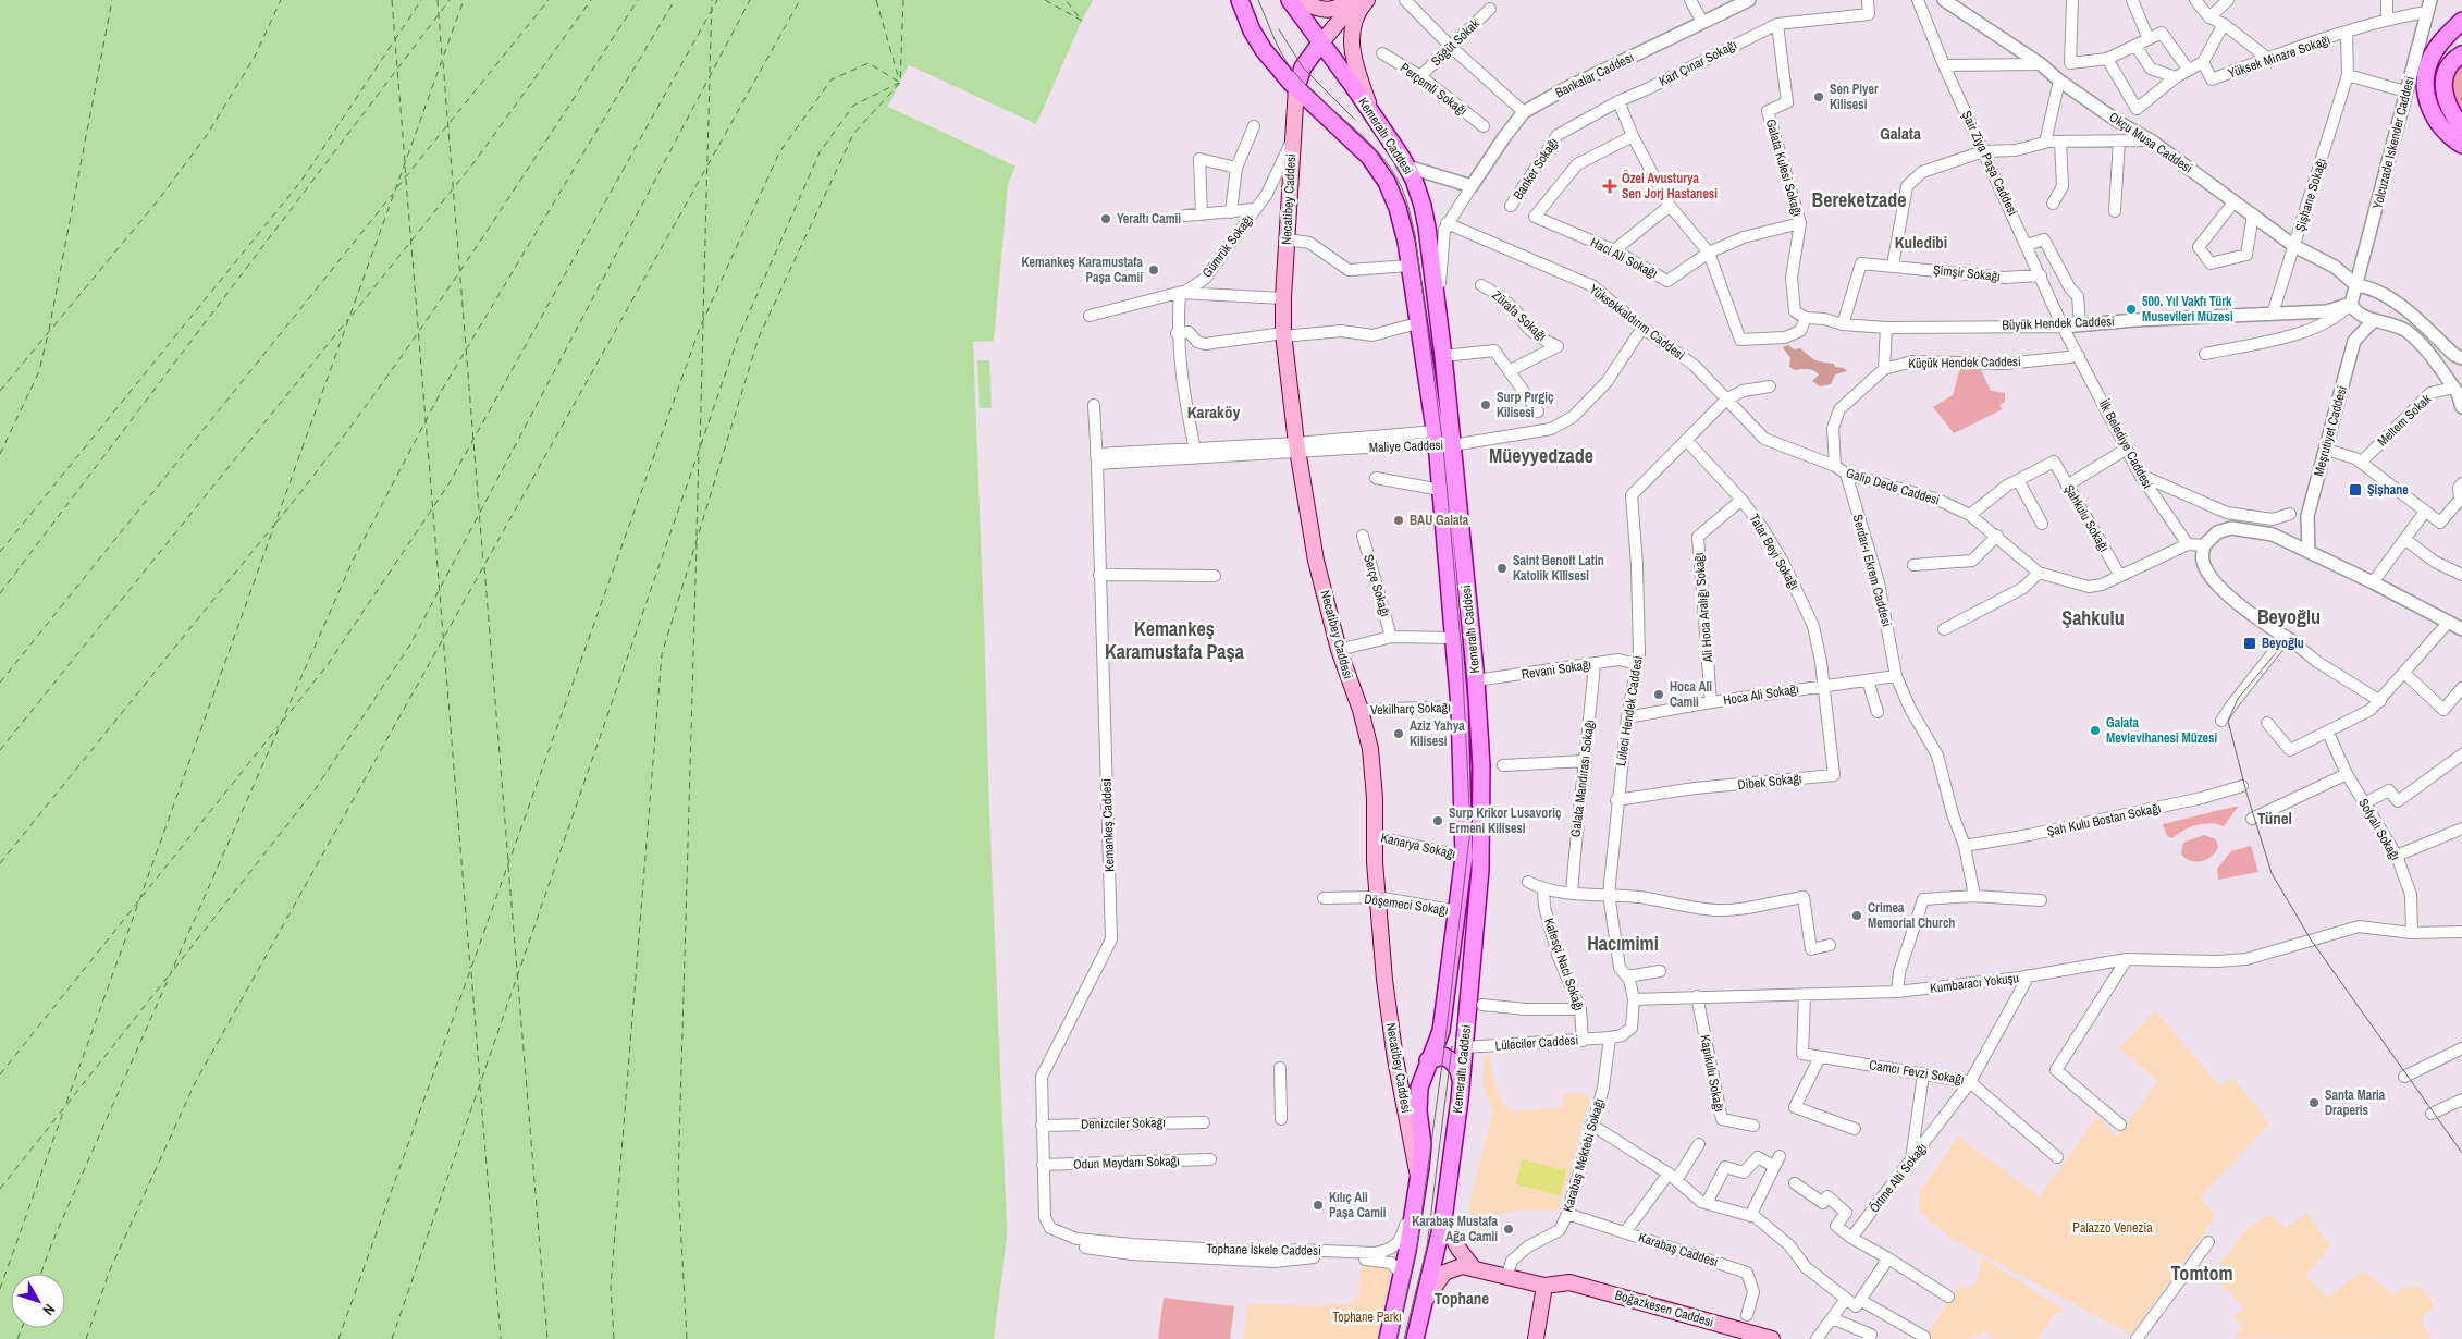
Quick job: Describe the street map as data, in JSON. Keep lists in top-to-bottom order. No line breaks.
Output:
{"streets":{"main road":["Kemeraltı Caddesi","Necatibey Caddesi","Boğazkesen Caddesi"],"street":["Söğüt Sokak","Yüksek Minare Sokağı","Kart Çınar Sokağı","Bankalar Caddesi","Perçemli Sokağı","Okçu Musa Caddesi","Yolcuzade Iskender Caddesi","Şair Ziya Paşa Caddesi","Galata Kulesi Sokağı","Banker Sokağı","Şişhane Sokağı","Gümrük Sokağı","Haci Ali Sokağı","Şimşir Sokağı","Zürafa Sokağı","Yüksekkaldırım Caddesi","Büyük Hendek Caddesi","Küçük Hendek Caddesi","Meltem Sokak","Meşrutiyet Caddesi","İlk Belediye Caddesi","Maliye Caddesi","Galip Dede Caddesi","Şahkulu Sokağı","Tatar Beyi Sokağı","Serdar-ı Ekrem Caddesi","Serçe Sokağı","Ali Hoca Aralığı Sokağı","Revani Sokağı","Hoca Ali Sokağı","Vekilharç Sokağı","Lüleci Hendek Caddesi","Galata Mandırası Sokağı","Dibek Sokağı","Şah Kulu Bostan Sokağı","Kemankeş Caddesi","Sofyalı Sokağı","Kanarya Sokağı","Döşemeci Sokağı","Kafesçi Naci Sokağı","Kumbaracı Yokuşu","Lüleciler Caddesi","Camcı Fevzi Sokağı","Kapıkulu Sokağı","Denizciler Sokağı","Karabaş Mektebi Sokağı","Odun Meydanı Sokağı","Örtme Alti Sokağı","Tophane İskele Caddesi","Karabaş Caddesi"]},"crossings":[["Söğüt Sokak","Perçemli Sokağı"],["Yüksek Minare Sokağı","Yolcuzade Iskender Caddesi"],["Yüksek Minare Sokağı","Şişhane Sokağı"],["Kart Çınar Sokağı","Galata Kulesi Sokağı"],["Kart Çınar Sokağı","Banker Sokağı"],["Bankalar Caddesi","Kemeraltı Caddesi"],["Bankalar Caddesi","Yüksekkaldırım Caddesi"],["Kemeraltı Caddesi","Necatibey Caddesi"],["Kemeraltı Caddesi","Maliye Caddesi"],["Kemeraltı Caddesi","Revani Sokağı"],["Kemeraltı Caddesi","Vekilharç Sokağı"],["Kemeraltı Caddesi","Kanarya Sokağı"],["Kemeraltı Caddesi","Döşemeci Sokağı"],["Kemeraltı Caddesi","Lüleciler Caddesi"],["Kemeraltı Caddesi","Tophane İskele Caddesi"],["Kemeraltı Caddesi","Boğazkesen Caddesi"],["Okçu Musa Caddesi","Yolcuzade Iskender Caddesi"],["Okçu Musa Caddesi","Şişhane Sokağı"],["Yolcuzade Iskender Caddesi","Büyük Hendek Caddesi"],["Şair Ziya Paşa Caddesi","Şimşir Sokağı"],["Şair Ziya Paşa Caddesi","Büyük Hendek Caddesi"],["Şair Ziya Paşa Caddesi","İlk Belediye Caddesi"],["Galata Kulesi Sokağı","Büyük Hendek Caddesi"],["Şişhane Sokağı","Büyük Hendek Caddesi"],["Necatibey Caddesi","Gümrük Sokağı"],["Necatibey Caddesi","Maliye Caddesi"],["Necatibey Caddesi","Vekilharç Sokağı"],["Necatibey Caddesi","Kanarya Sokağı"],["Necatibey Caddesi","Döşemeci Sokağı"],["Necatibey Caddesi","Tophane İskele Caddesi"],["Şimşir Sokağı","Büyük Hendek Caddesi"],["Yüksekkaldırım Caddesi","Maliye Caddesi"],["Yüksekkaldırım Caddesi","Galip Dede Caddesi"],["Yüksekkaldırım Caddesi","Lüleci Hendek Caddesi"],["Büyük Hendek Caddesi","İlk Belediye Caddesi"],["Küçük Hendek Caddesi","İlk Belediye Caddesi"],["Maliye Caddesi","Kemankeş Caddesi"],["Galip Dede Caddesi","Şahkulu Sokağı"],["Galip Dede Caddesi","Serdar-ı Ekrem Caddesi"],["Galip Dede Caddesi","Lüleci Hendek Caddesi"],["Tatar Beyi Sokağı","Ali Hoca Aralığı Sokağı"],["Tatar Beyi Sokağı","Hoca Ali Sokağı"],["Tatar Beyi Sokağı","Lüleci Hendek Caddesi"],["Tatar Beyi Sokağı","Dibek Sokağı"],["Serdar-ı Ekrem Caddesi","Hoca Ali Sokağı"],["Serdar-ı Ekrem Caddesi","Şah Kulu Bostan Sokağı"],["Ali Hoca Aralığı Sokağı","Hoca Ali Sokağı"],["Revani Sokağı","Lüleci Hendek Caddesi"],["Revani Sokağı","Galata Mandırası Sokağı"],["Hoca Ali Sokağı","Lüleci Hendek Caddesi"],["Hoca Ali Sokağı","Dibek Sokağı"],["Lüleci Hendek Caddesi","Dibek Sokağı"],["Lüleci Hendek Caddesi","Kumbaracı Yokuşu"],["Lüleci Hendek Caddesi","Lüleciler Caddesi"],["Lüleci Hendek Caddesi","Karabaş Mektebi Sokağı"],["Kemankeş Caddesi","Denizciler Sokağı"],["Kemankeş Caddesi","Odun Meydanı Sokağı"],["Kemankeş Caddesi","Tophane İskele Caddesi"],["Sofyalı Sokağı","Kumbaracı Yokuşu"],["Kafesçi Naci Sokağı","Lüleciler Caddesi"],["Kumbaracı Yokuşu","Camcı Fevzi Sokağı"],["Kumbaracı Yokuşu","Kapıkulu Sokağı"],["Lüleciler Caddesi","Karabaş Mektebi Sokağı"],["Camcı Fevzi Sokağı","Örtme Alti Sokağı"],["Karabaş Mektebi Sokağı","Karabaş Caddesi"],["Karabaş Mektebi Sokağı","Boğazkesen Caddesi"]],"districts":["Galata","Bereketzade","Kuledibi","Karaköy","Müeyyedzade","Beyoğlu","Şahkulu","Kemankeş Karamustafa Paşa","Tünel","Hacımimi","Tomtom","Tophane"],"parks":["Palazzo Venezia","Tophane Parkı"],"places":{"other":["Sen Piyer Kilisesi","Yeraltı Camii","Kemankeş Karamustafa Paşa Camii","500. Yıl Vakfı Türk Musevileri Müzesi","Surp Pırgiç Kilisesi","BAU Galata","Saint Benoît Latin Katolik Kilisesi","Hoca Ali Camii","Galata Mevlevihanesi Müzesi","Aziz Yahya Kilisesi","Surp Krikor Lusavoriç Ermeni Kilisesi","Crimea Memorial Church","Santa Maria Draperis","Kılıç Ali Paşa Camii","Karabaş Mustafa Ağa Camii"],"health":["Özel Avusturya Sen Jorj Hastanesi"],"transit":["Şişhane","Beyoğlu"]},"north":"bottom right"}
